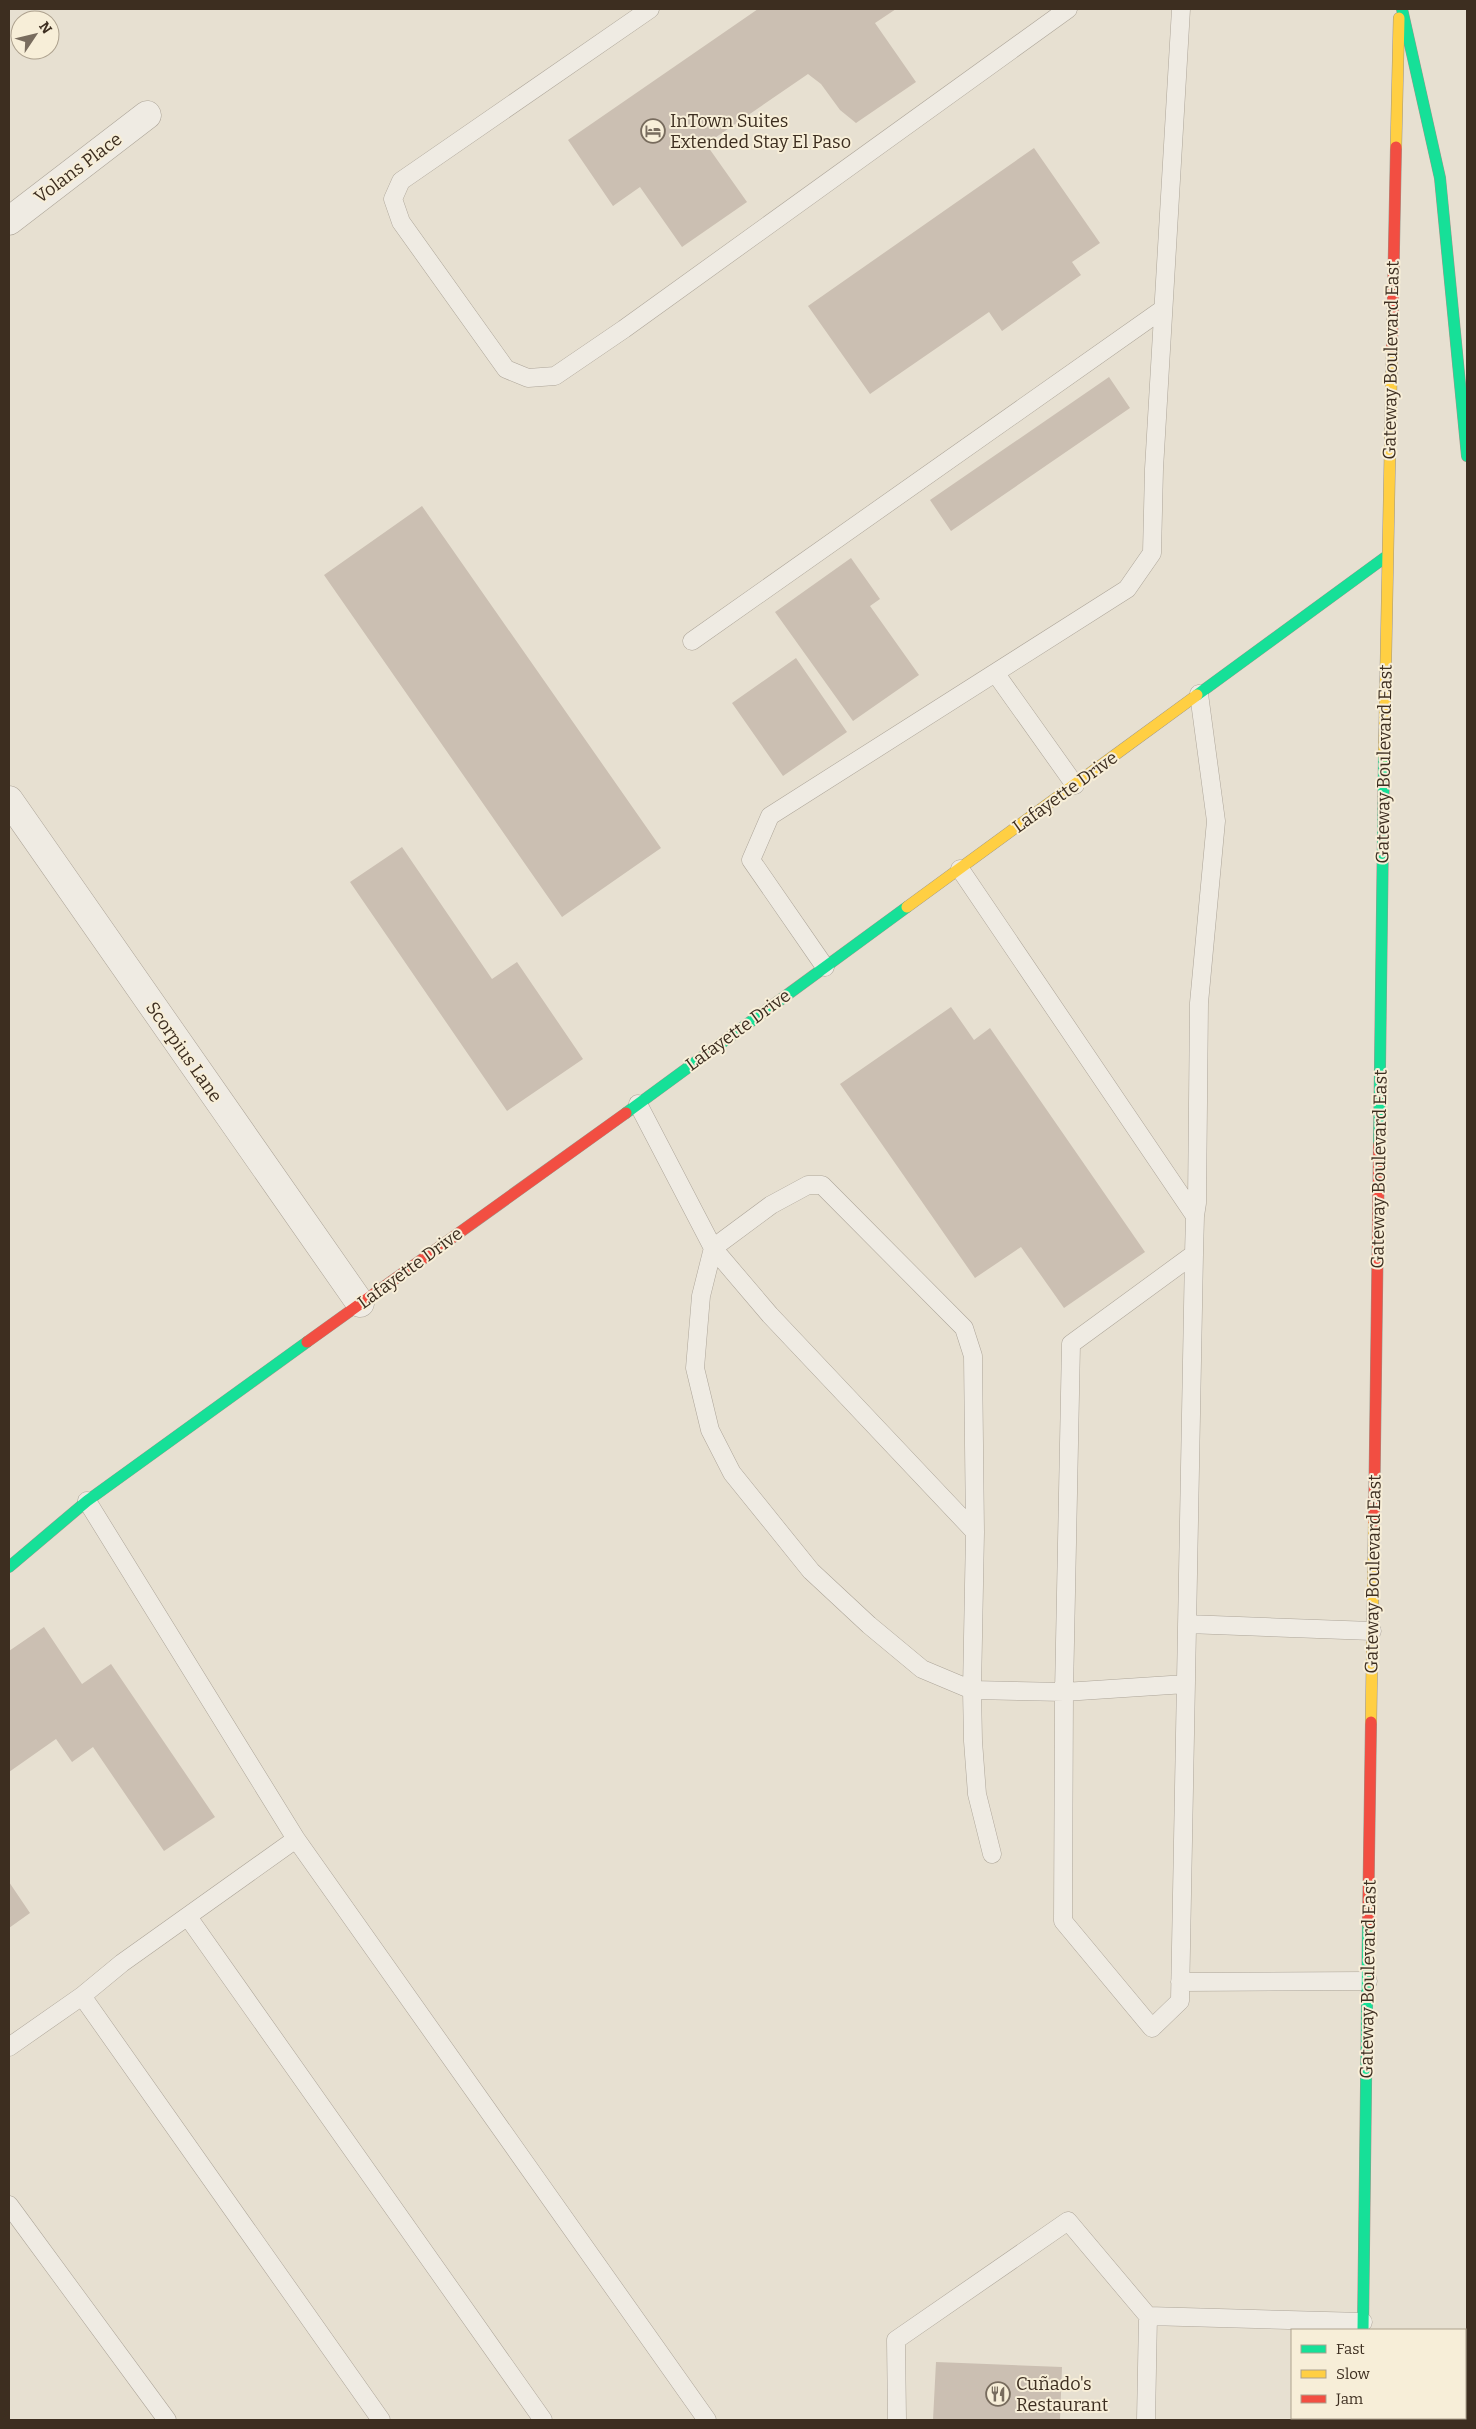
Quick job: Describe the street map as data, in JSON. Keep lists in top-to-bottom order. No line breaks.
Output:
{"streets":{"main road":["Gateway Boulevard East","Lafayette Drive"],"street":["Volans Place","Scorpius Lane"]},"crossings":[["Gateway Boulevard East","Lafayette Drive"],["Lafayette Drive","Scorpius Lane"]],"places":{"hotel":["InTown Suites Extended Stay El Paso"],"restaurant":["Cuñado's Restaurant"]},"legend":["Fast","Slow","Jam"],"north":"top right"}
